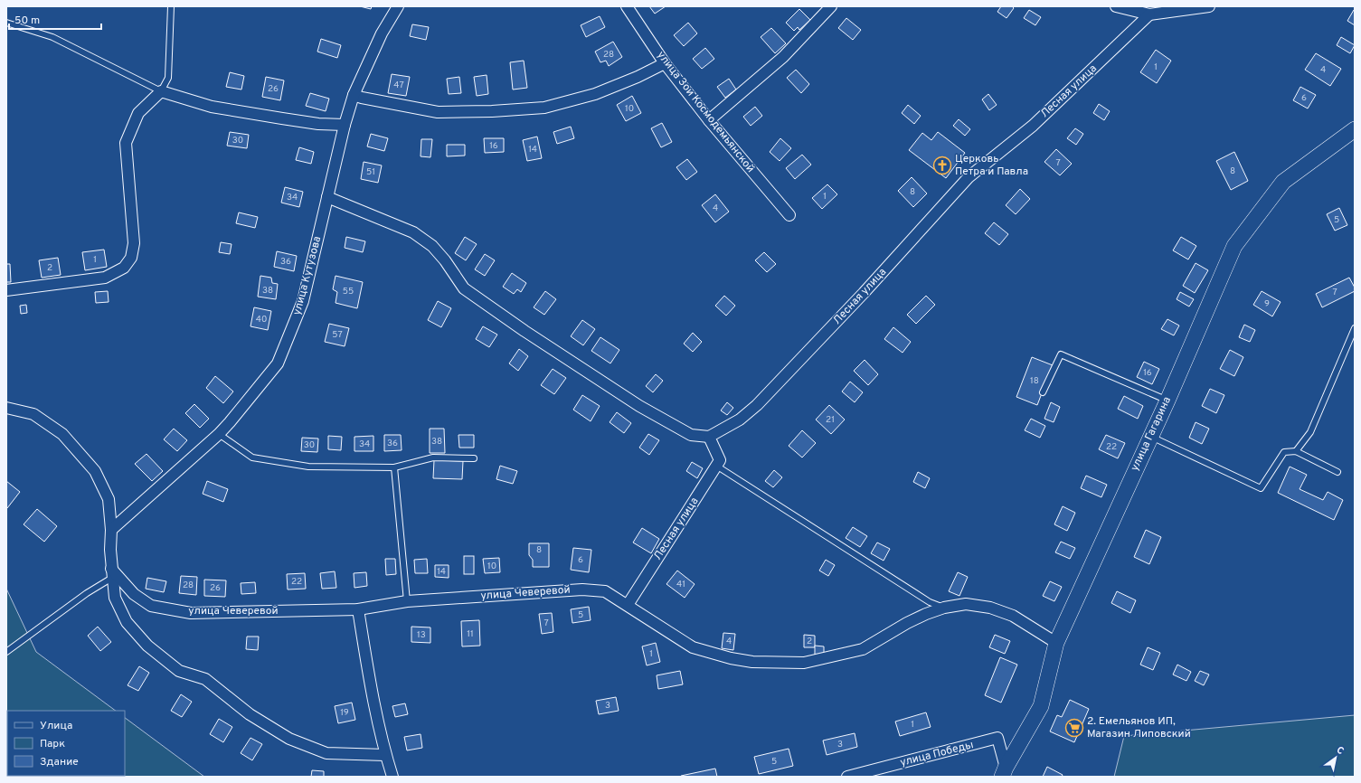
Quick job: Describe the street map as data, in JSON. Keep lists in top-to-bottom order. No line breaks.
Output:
{"streets":{"street":["Лесная улица","улица Зои Космодемьянской","улица Кутузова","улица Гагарина","улица Чеверевой","улица Победы"]},"crossings":[["Лесная улица","улица Чеверевой"],["улица Гагарина","улица Чеверевой"],["улица Гагарина","улица Победы"]],"places":{"church":["Церковь Петра и Павла"],"supermarket":["2. Емельянов ИП, Магазин Липовский"]},"house_numbers":["28","1","4","47","26","6","10","30","16","14","7","8","51","8","1","34","4","5","1","36","2","38","55","7","9","40","57","16","18","21","38","36","34","30","22","8","6","10","14","22","41","28","26","5","7","11","13","4","2","1","3","19","1","3","5"],"legend":["Улица","Парк","Здание"],"scale_bar":"50 m","north":"top right"}
